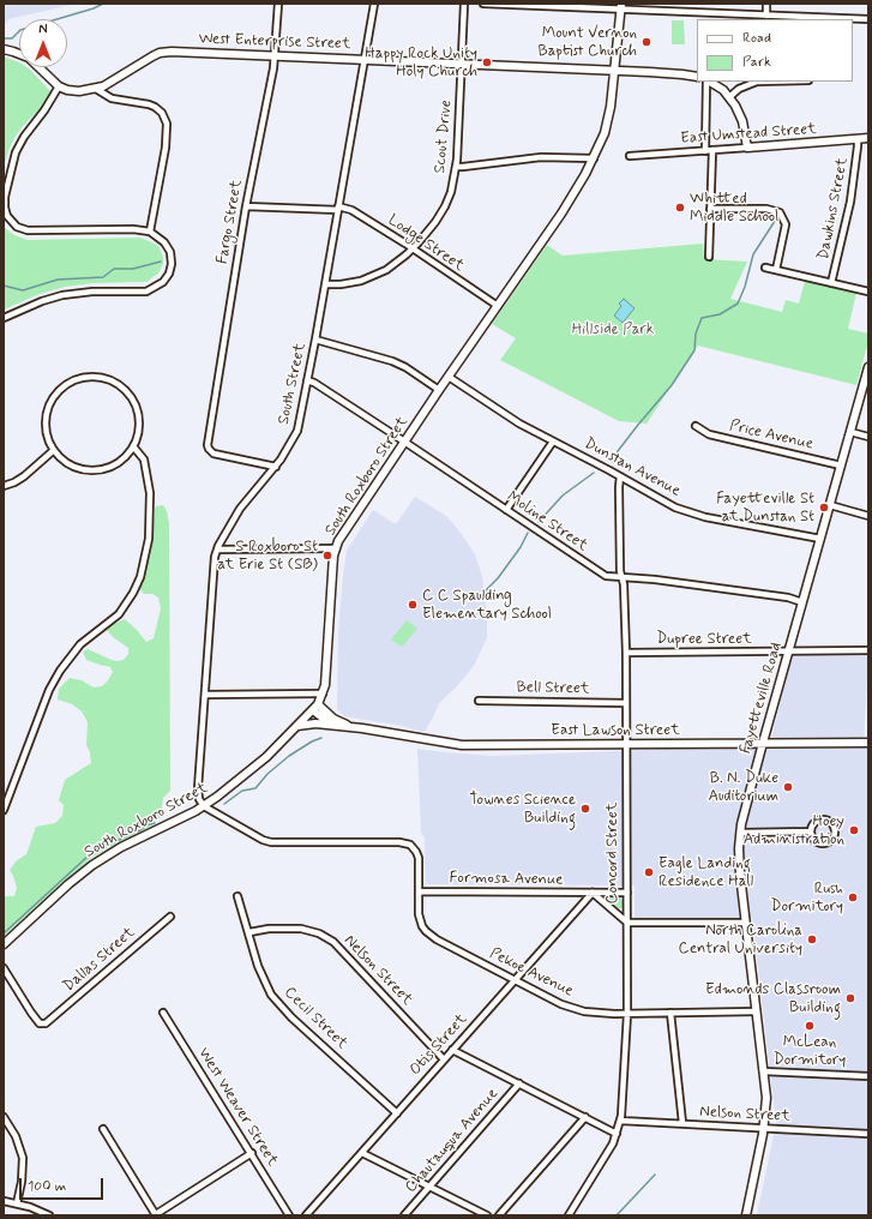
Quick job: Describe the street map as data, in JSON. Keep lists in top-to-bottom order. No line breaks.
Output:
{"streets":{"street":["West Enterprise Street","East Umstead Street","Scout Drive","Dawkins Street","Fargo Street","Lodge Street","South Street","Price Avenue","Dunstan Avenue","South Roxboro Street","Moline Street","Dupree Street","Bell Street","Fayetteville Road","East Lawson Street","Concord Street","Formosa Avenue","Dallas Street","Nelson Street","Pekoe Avenue","Cecil Street","Otis Street","West Weaver Street","Chautauqua Avenue"]},"crossings":[["West Enterprise Street","Scout Drive"],["West Enterprise Street","Fargo Street"],["West Enterprise Street","South Street"],["West Enterprise Street","South Roxboro Street"],["East Umstead Street","Dawkins Street"],["Scout Drive","Lodge Street"],["Scout Drive","South Street"],["Fargo Street","South Street"],["Lodge Street","South Street"],["Lodge Street","South Roxboro Street"],["South Street","South Roxboro Street"],["South Street","Moline Street"],["South Street","Pekoe Avenue"],["Price Avenue","Fayetteville Road"],["Dunstan Avenue","South Roxboro Street"],["Dunstan Avenue","Fayetteville Road"],["Dunstan Avenue","Concord Street"],["South Roxboro Street","Moline Street"],["South Roxboro Street","East Lawson Street"],["South Roxboro Street","Pekoe Avenue"],["Moline Street","Fayetteville Road"],["Moline Street","Concord Street"],["Dupree Street","Fayetteville Road"],["Dupree Street","Concord Street"],["Bell Street","Concord Street"],["Fayetteville Road","East Lawson Street"],["Fayetteville Road","Nelson Street"],["Fayetteville Road","Pekoe Avenue"],["East Lawson Street","Concord Street"],["Concord Street","Formosa Avenue"],["Concord Street","Nelson Street"],["Concord Street","Pekoe Avenue"],["Formosa Avenue","Pekoe Avenue"],["Formosa Avenue","Otis Street"],["Nelson Street","Cecil Street"],["Nelson Street","Otis Street"],["Pekoe Avenue","Otis Street"],["Cecil Street","Otis Street"]],"parks":["Hillside Park"],"places":["Mount Vernon Baptist Church","Happy Rock Unity Holy Church","Whitted Middle School","Fayetteville St at Dunstan St","S Roxboro St at Erie St (SB)","C C Spaulding Elementary School","B. N. Duke Auditorium","Townes Science Building","Hoey Administration","Eagle Landing Residence Hall","Rush Dormitory","North Carolina Central University","Edmonds Classroom Building","McLean Dormitory"],"legend":["Road","Park"],"scale_bar":"100 m","north":"top"}
